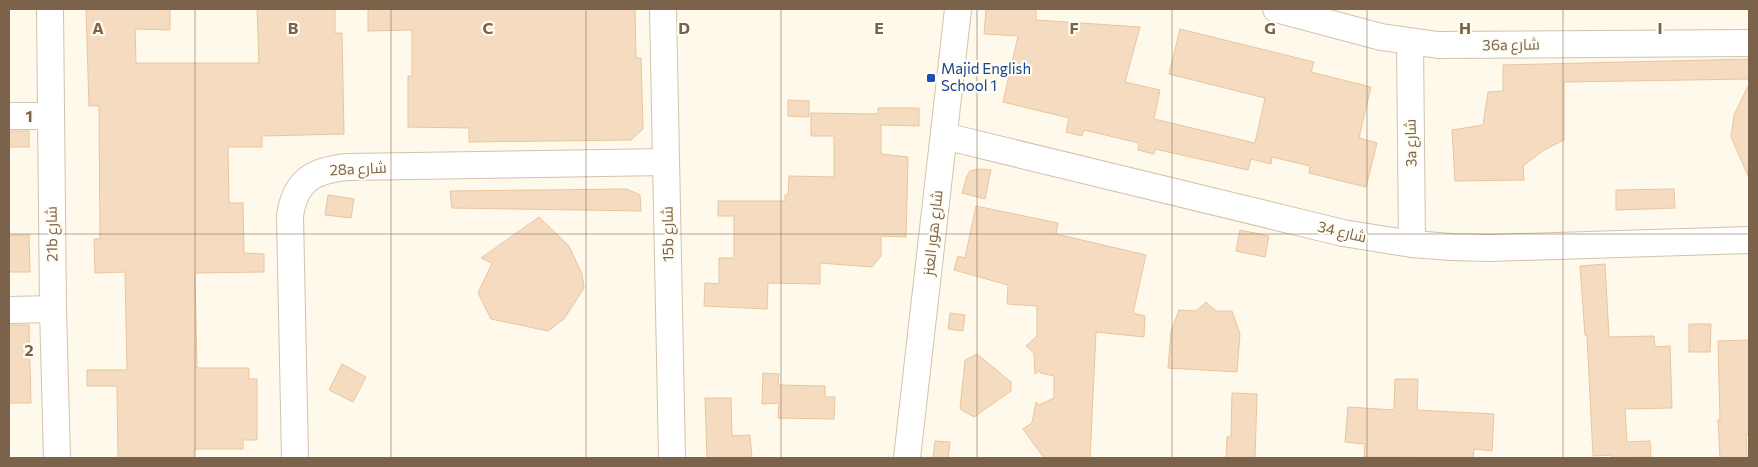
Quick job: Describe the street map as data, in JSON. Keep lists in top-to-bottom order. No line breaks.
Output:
{"streets":{"street":["36a شارع","3a شارع","28a شارع","شارع 34","شارع هور العنز","21b شارع","15b شارع"]},"crossings":[["36a شارع","3a شارع"],["3a شارع","شارع 34"],["28a شارع","15b شارع"],["شارع 34","شارع هور العنز"]],"places":{"transit":["Majid English School 1"]},"grid":{"columns":["A","B","C","D","E","F","G","H","I"],"rows":["1","2"]}}
